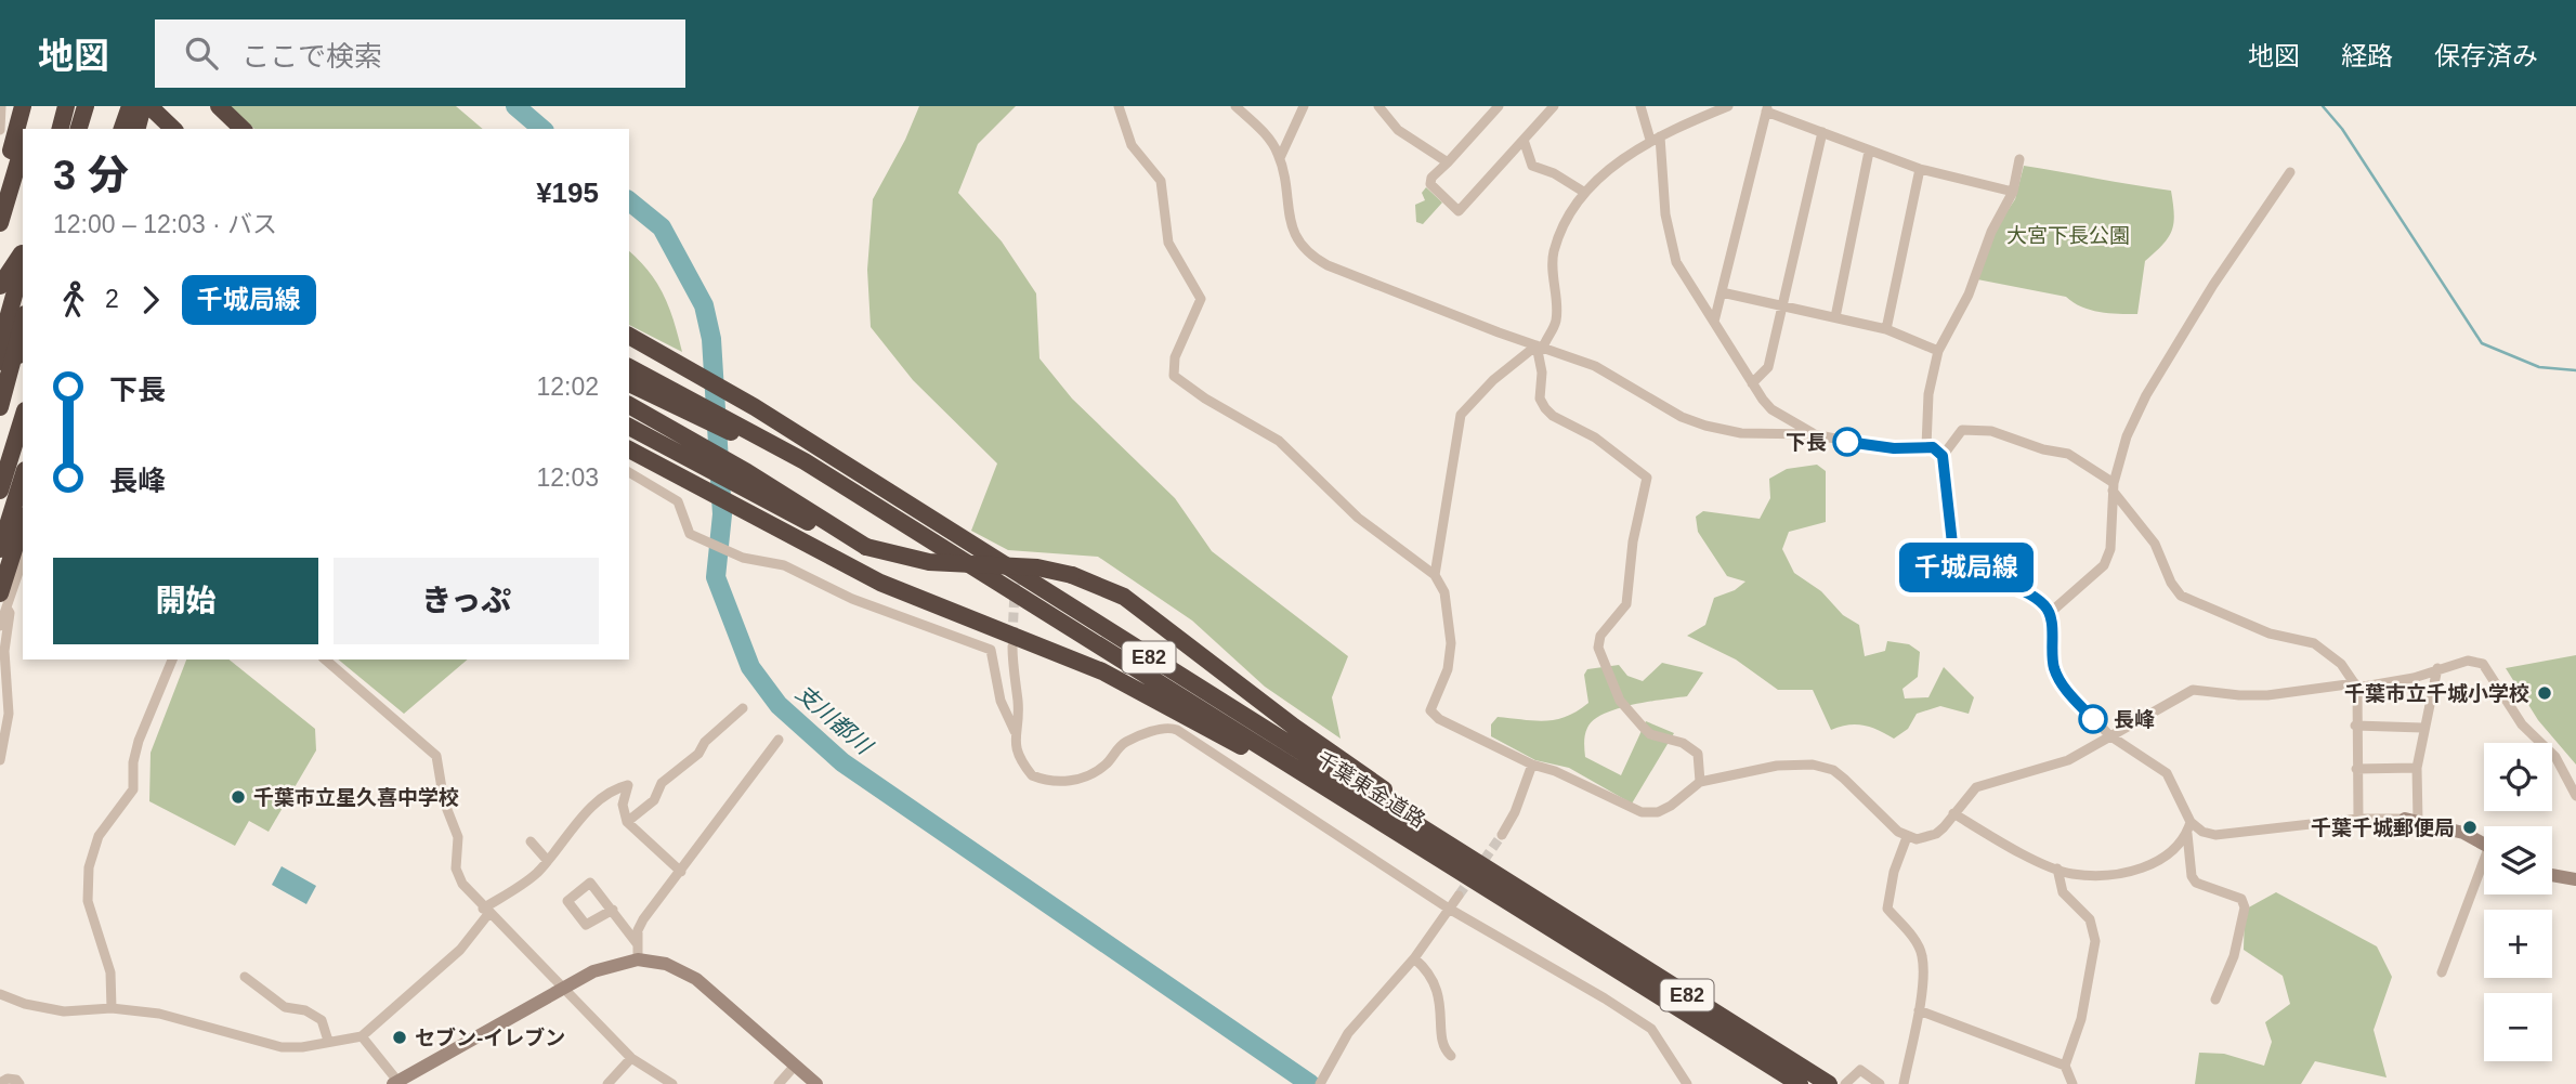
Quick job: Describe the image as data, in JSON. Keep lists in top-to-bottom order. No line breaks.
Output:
{"streets":{"highway":["E82","千葉東金道路"]},"crossings":[["E82","千葉東金道路"]],"water":["支川都川"],"parks":["大宮下長公園"],"places":["下長","千葉市立千城小学校","長峰","千葉市立星久喜中学校","千葉千城郵便局","セブン-イレブン"],"lines":["bus line 千城局線"],"page":{"header":"地図","search":"ここで検索","nav":["地図","経路","保存済み"],"on_map":"千城局線","heading":["3 分","12:00 – 12:03 · バス","¥195"],"legs":["2","千城局線"],"list":[{"name":"下長","value":"12:02"},{"name":"長峰","value":"12:03"}],"buttons":["開始","きっぷ"],"map_buttons":["+","−"]}}
